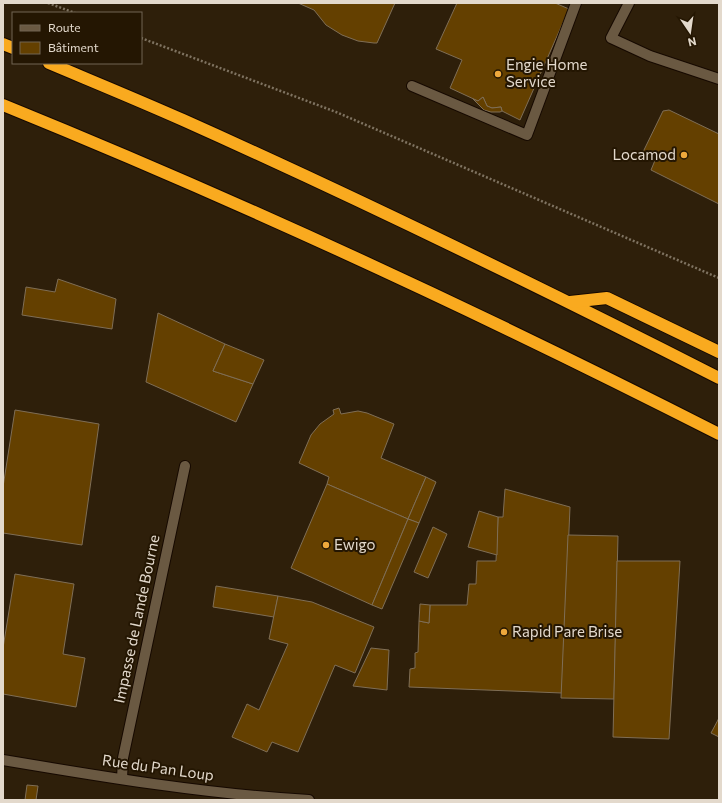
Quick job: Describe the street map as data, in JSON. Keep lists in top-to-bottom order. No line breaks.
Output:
{"streets":{"street":["Impasse de Lande Bourne","Rue du Pan Loup"]},"crossings":[["Impasse de Lande Bourne","Rue du Pan Loup"]],"places":["Engie Home Service","Locamod","Ewigo","Rapid Pare Brise"],"legend":["Route","Bâtiment"],"north":"bottom"}
